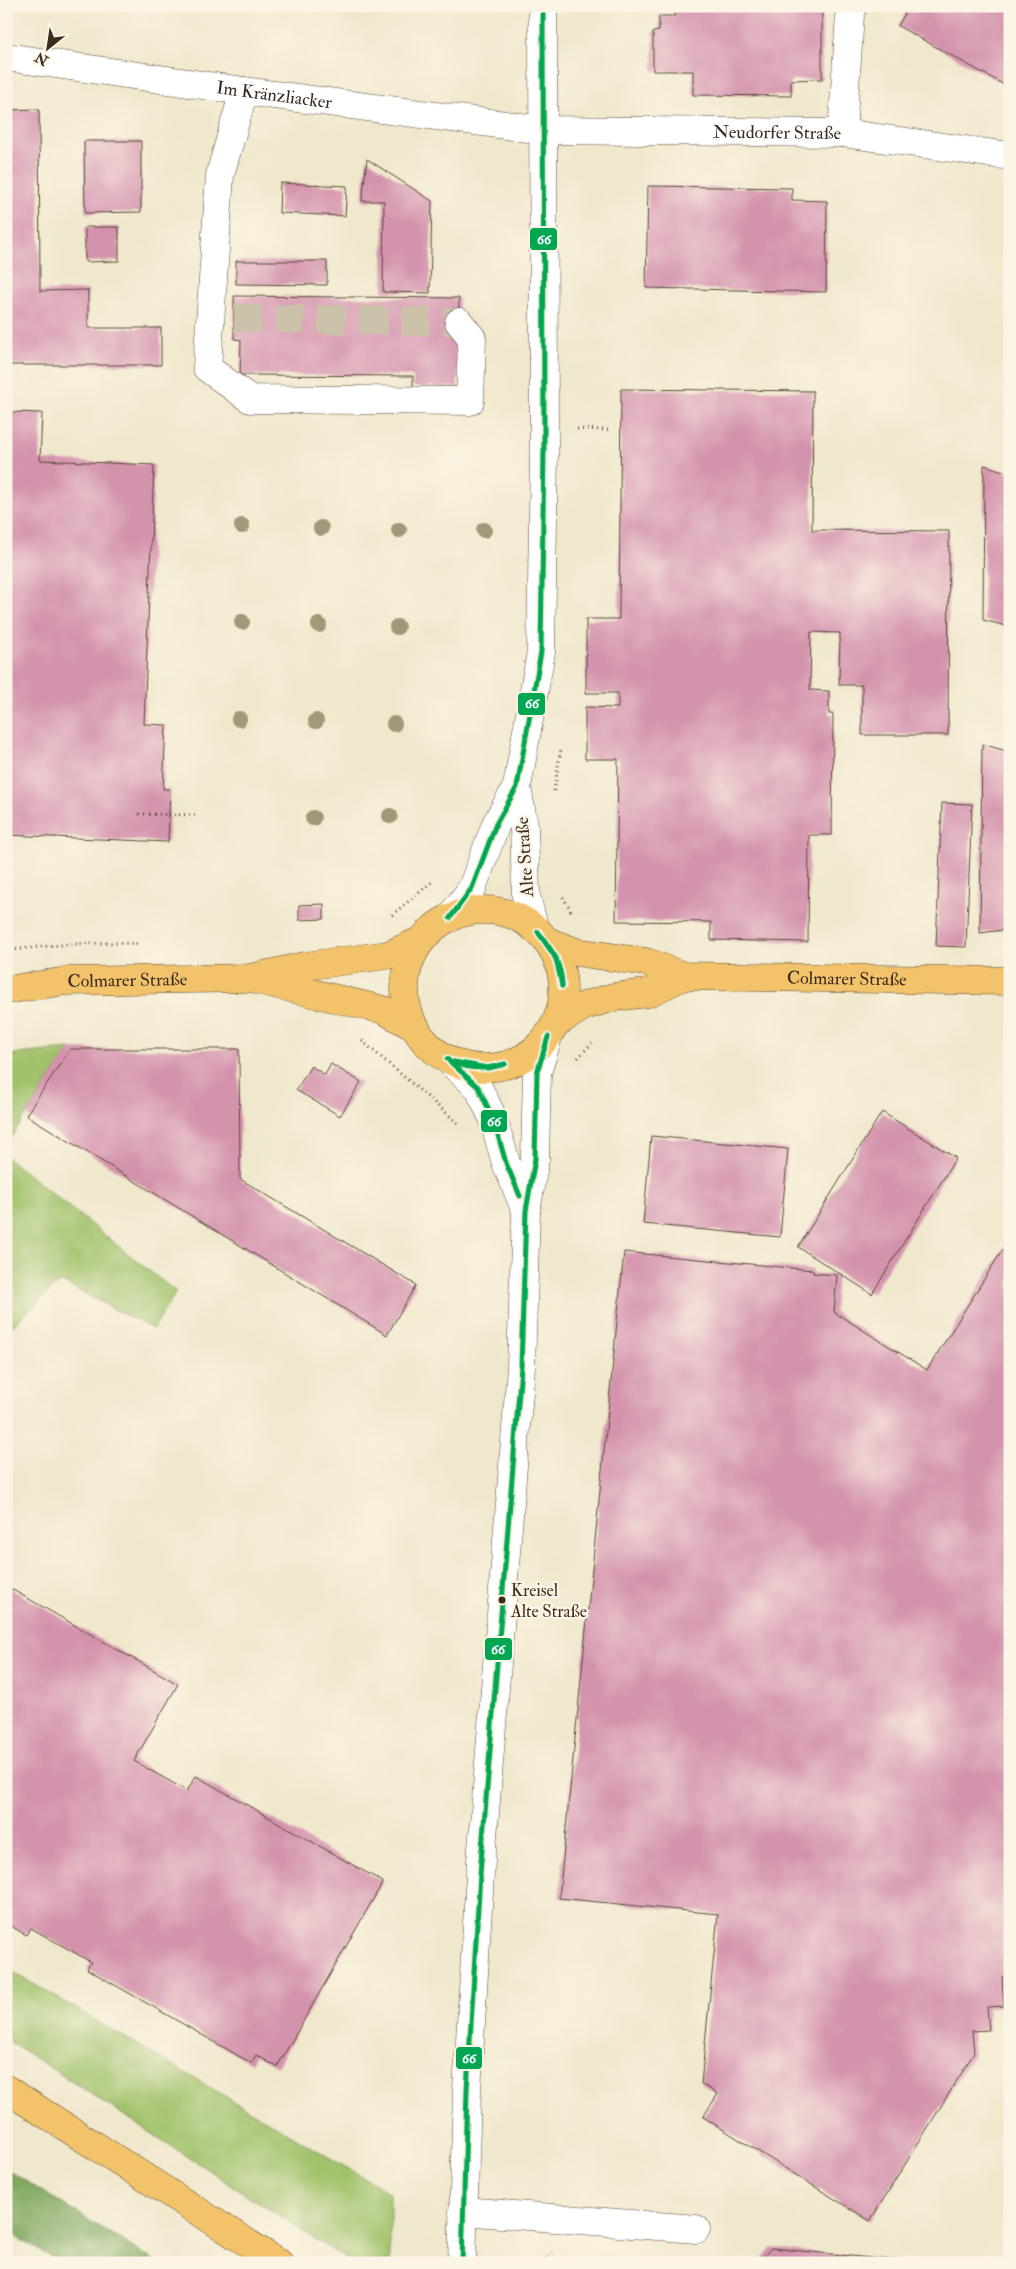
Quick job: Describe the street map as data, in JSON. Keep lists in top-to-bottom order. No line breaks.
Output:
{"streets":{"main road":["Colmarer Straße"],"street":["Im Kränzliacker","Neudorfer Straße","Alte Straße"]},"crossings":[["Im Kränzliacker","Neudorfer Straße"],["Im Kränzliacker","Alte Straße"],["Neudorfer Straße","Alte Straße"],["Alte Straße","Colmarer Straße"]],"places":["Kreisel Alte Straße"],"lines":["transit line 66"],"north":"bottom left"}
